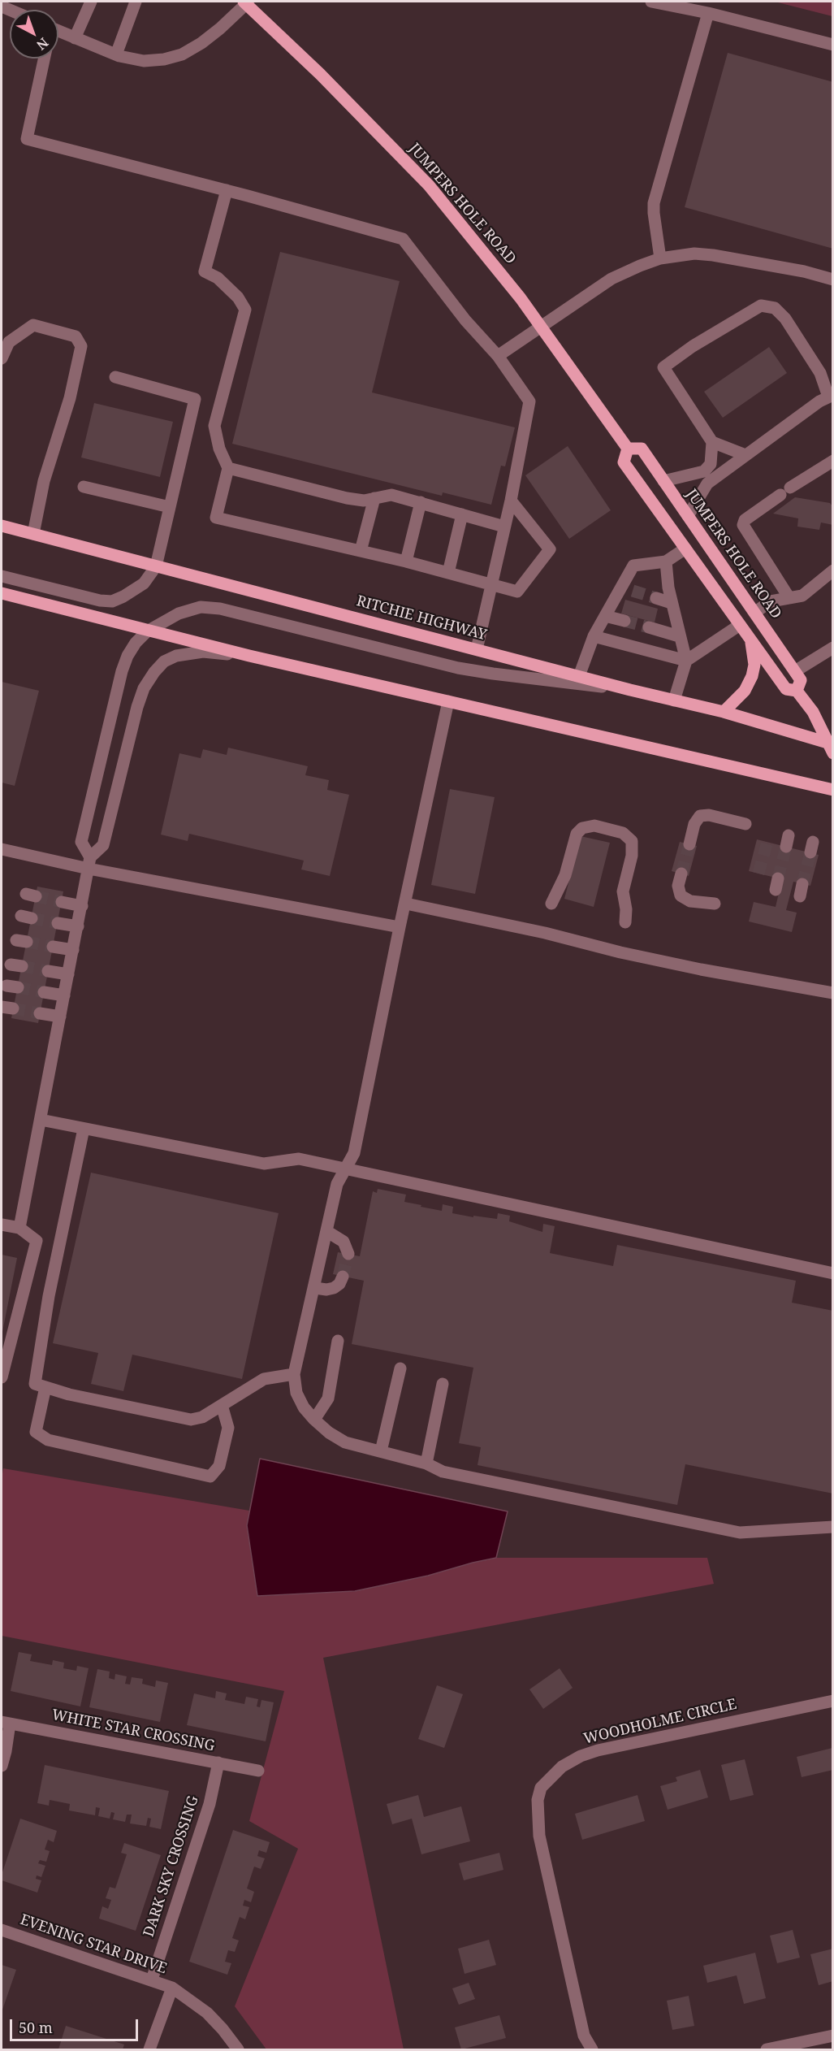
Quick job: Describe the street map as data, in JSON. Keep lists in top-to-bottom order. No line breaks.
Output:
{"streets":{"main road":["JUMPERS HOLE ROAD","RITCHIE HIGHWAY"],"street":["WOODHOLME CIRCLE","WHITE STAR CROSSING","DARK SKY CROSSING","EVENING STAR DRIVE"]},"crossings":[["WHITE STAR CROSSING","DARK SKY CROSSING"],["DARK SKY CROSSING","EVENING STAR DRIVE"]],"scale_bar":"50 m","north":"bottom right"}
